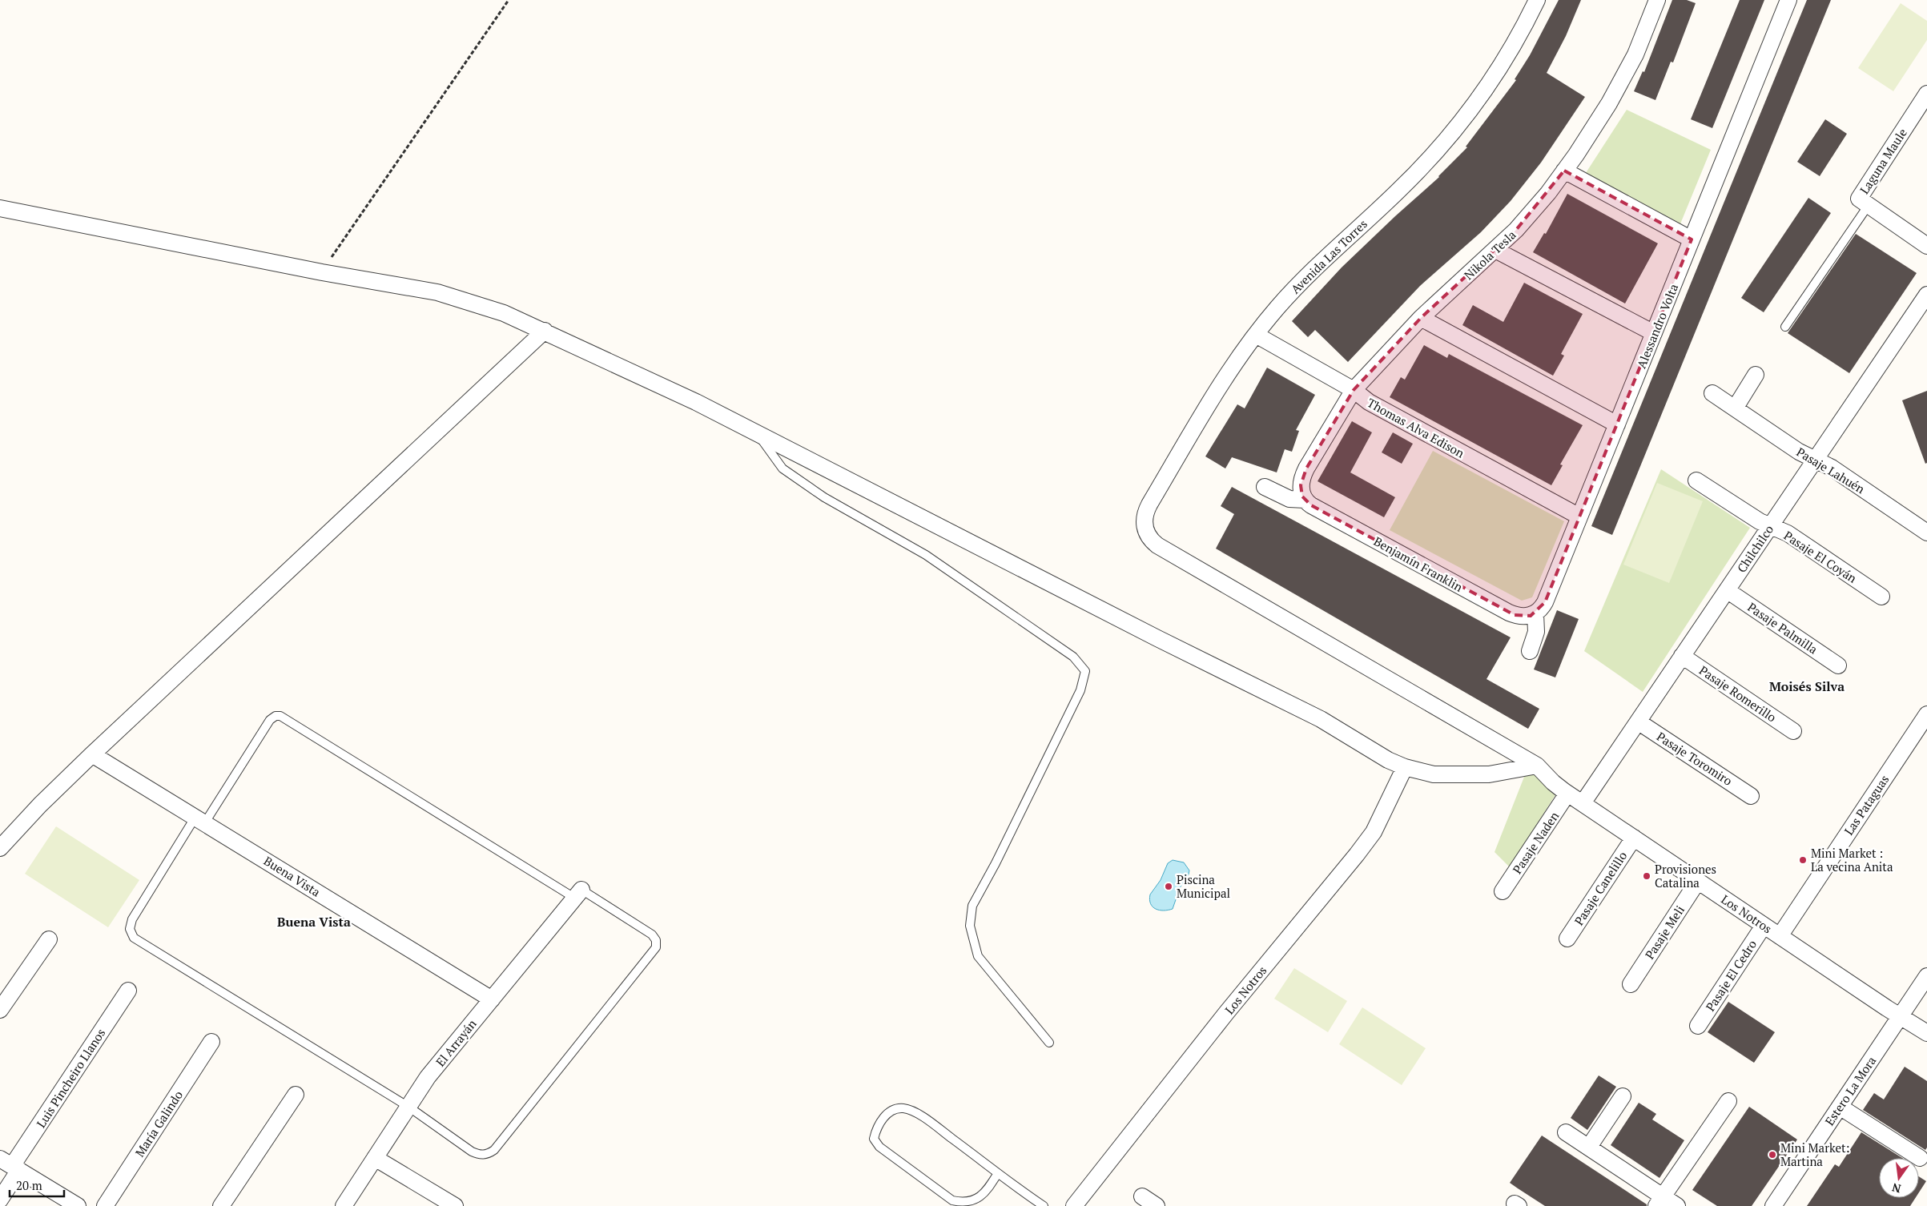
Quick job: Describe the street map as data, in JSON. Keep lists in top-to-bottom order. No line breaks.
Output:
{"streets":{"street":["Laguna Maule","Nikola Tesla","Avenida Las Torres","Alessandro Volta","Thomas Alva Edison","Pasaje Lahuén","Chilchilco","Pasaje El Coyán","Benjamín Franklin","Pasaje Palmilla","Pasaje Romerillo","Pasaje Toromiro","Las Pataguas","Pasaje Naden","Buena Vista","Pasaje Canelillo","Los Notros","Pasaje Meli","Pasaje El Cedro","El Arrayán","Luis Pincheiro Llanos","Estero La Mora","María Galindo"]},"crossings":[["Nikola Tesla","Thomas Alva Edison"],["Nikola Tesla","Benjamín Franklin"],["Avenida Las Torres","Thomas Alva Edison"],["Avenida Las Torres","Los Notros"],["Alessandro Volta","Thomas Alva Edison"],["Alessandro Volta","Benjamín Franklin"],["Pasaje Lahuén","Chilchilco"],["Chilchilco","Pasaje El Coyán"],["Chilchilco","Pasaje Palmilla"],["Chilchilco","Pasaje Romerillo"],["Chilchilco","Pasaje Toromiro"],["Chilchilco","Los Notros"],["Las Pataguas","Los Notros"],["Pasaje Naden","Los Notros"],["Buena Vista","El Arrayán"],["Pasaje Canelillo","Los Notros"],["Los Notros","Pasaje Meli"],["Los Notros","Pasaje El Cedro"],["Los Notros","Estero La Mora"]],"districts":["Moisés Silva","Buena Vista"],"places":["Mini Market : La vecina Anita","Provisiones Catalina","Piscina Municipal","Mini Market: Martina"],"scale_bar":"20 m","north":"bottom"}
